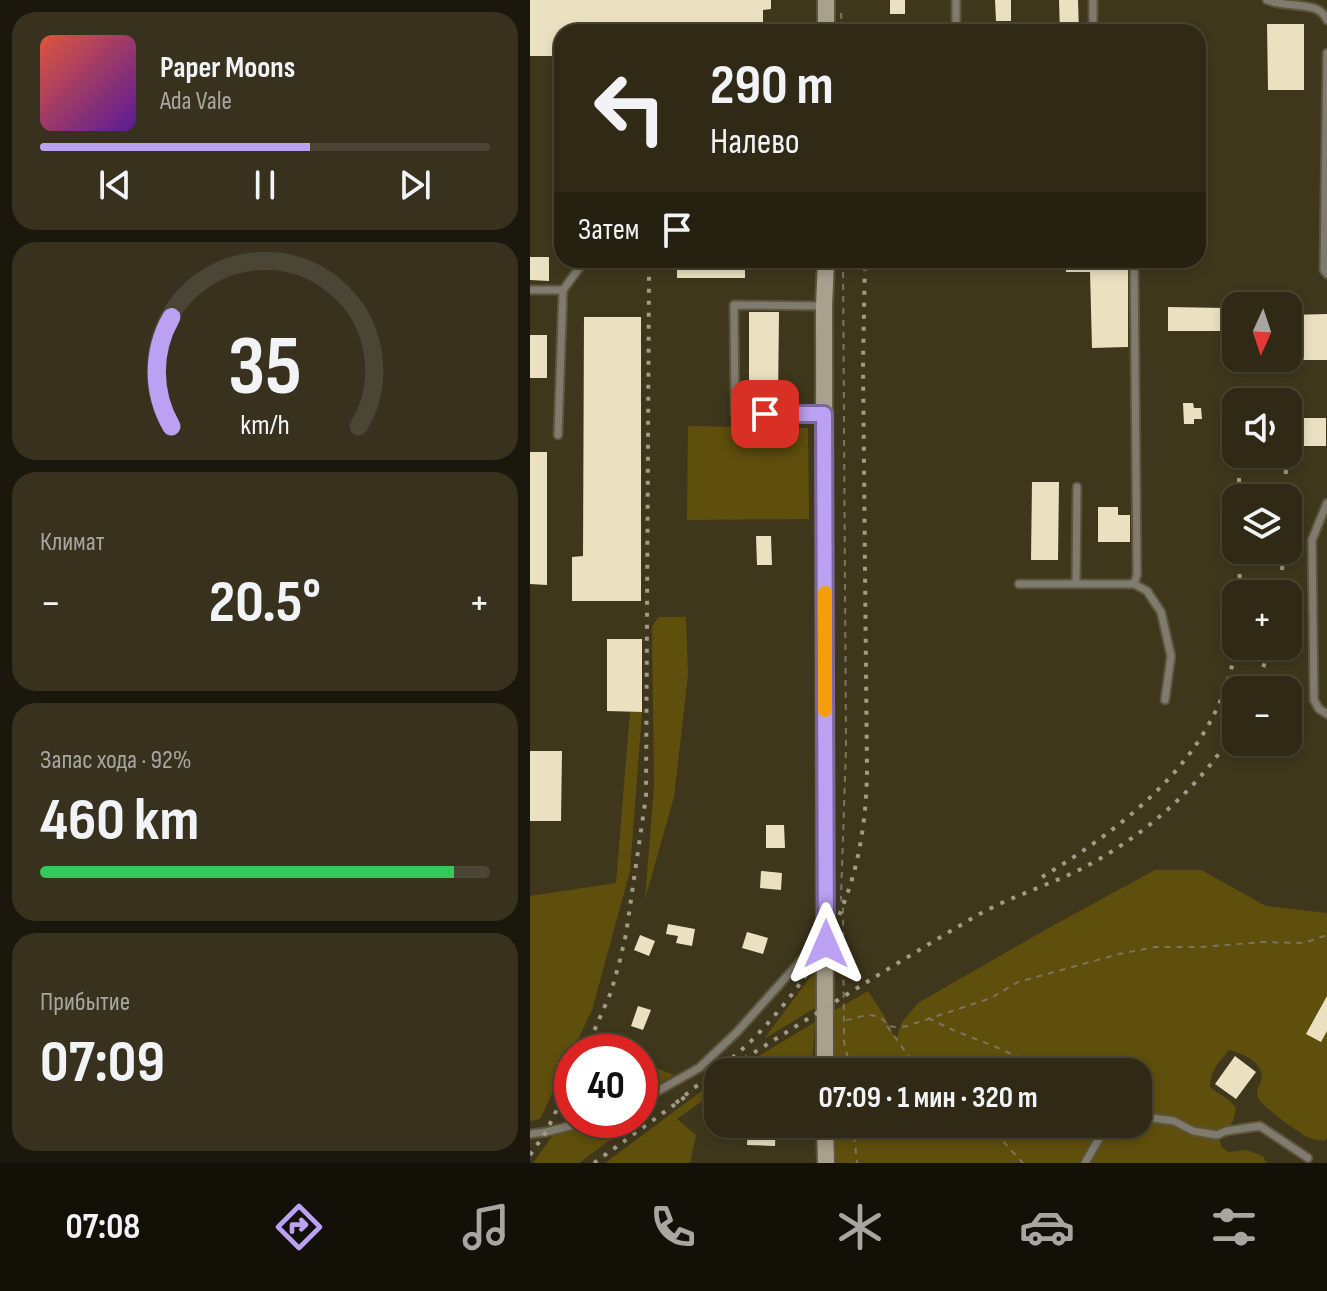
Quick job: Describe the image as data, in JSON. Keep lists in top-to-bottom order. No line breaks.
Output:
{"north":"bottom","page":{"turn":["290 m","Налево"],"song":["Paper Moons","Ada Vale"],"then":"Затем","map_buttons":["+","−"],"tile":["Климат",["Запас хода · 92%","460 km"],["Прибытие","07:09"]],"heat":["−","20.5°","+"],"limit":"40","trip":"07:09 · 1 мин · 320 m","tabs":"07:08","gauge":["35","km/h"]}}
